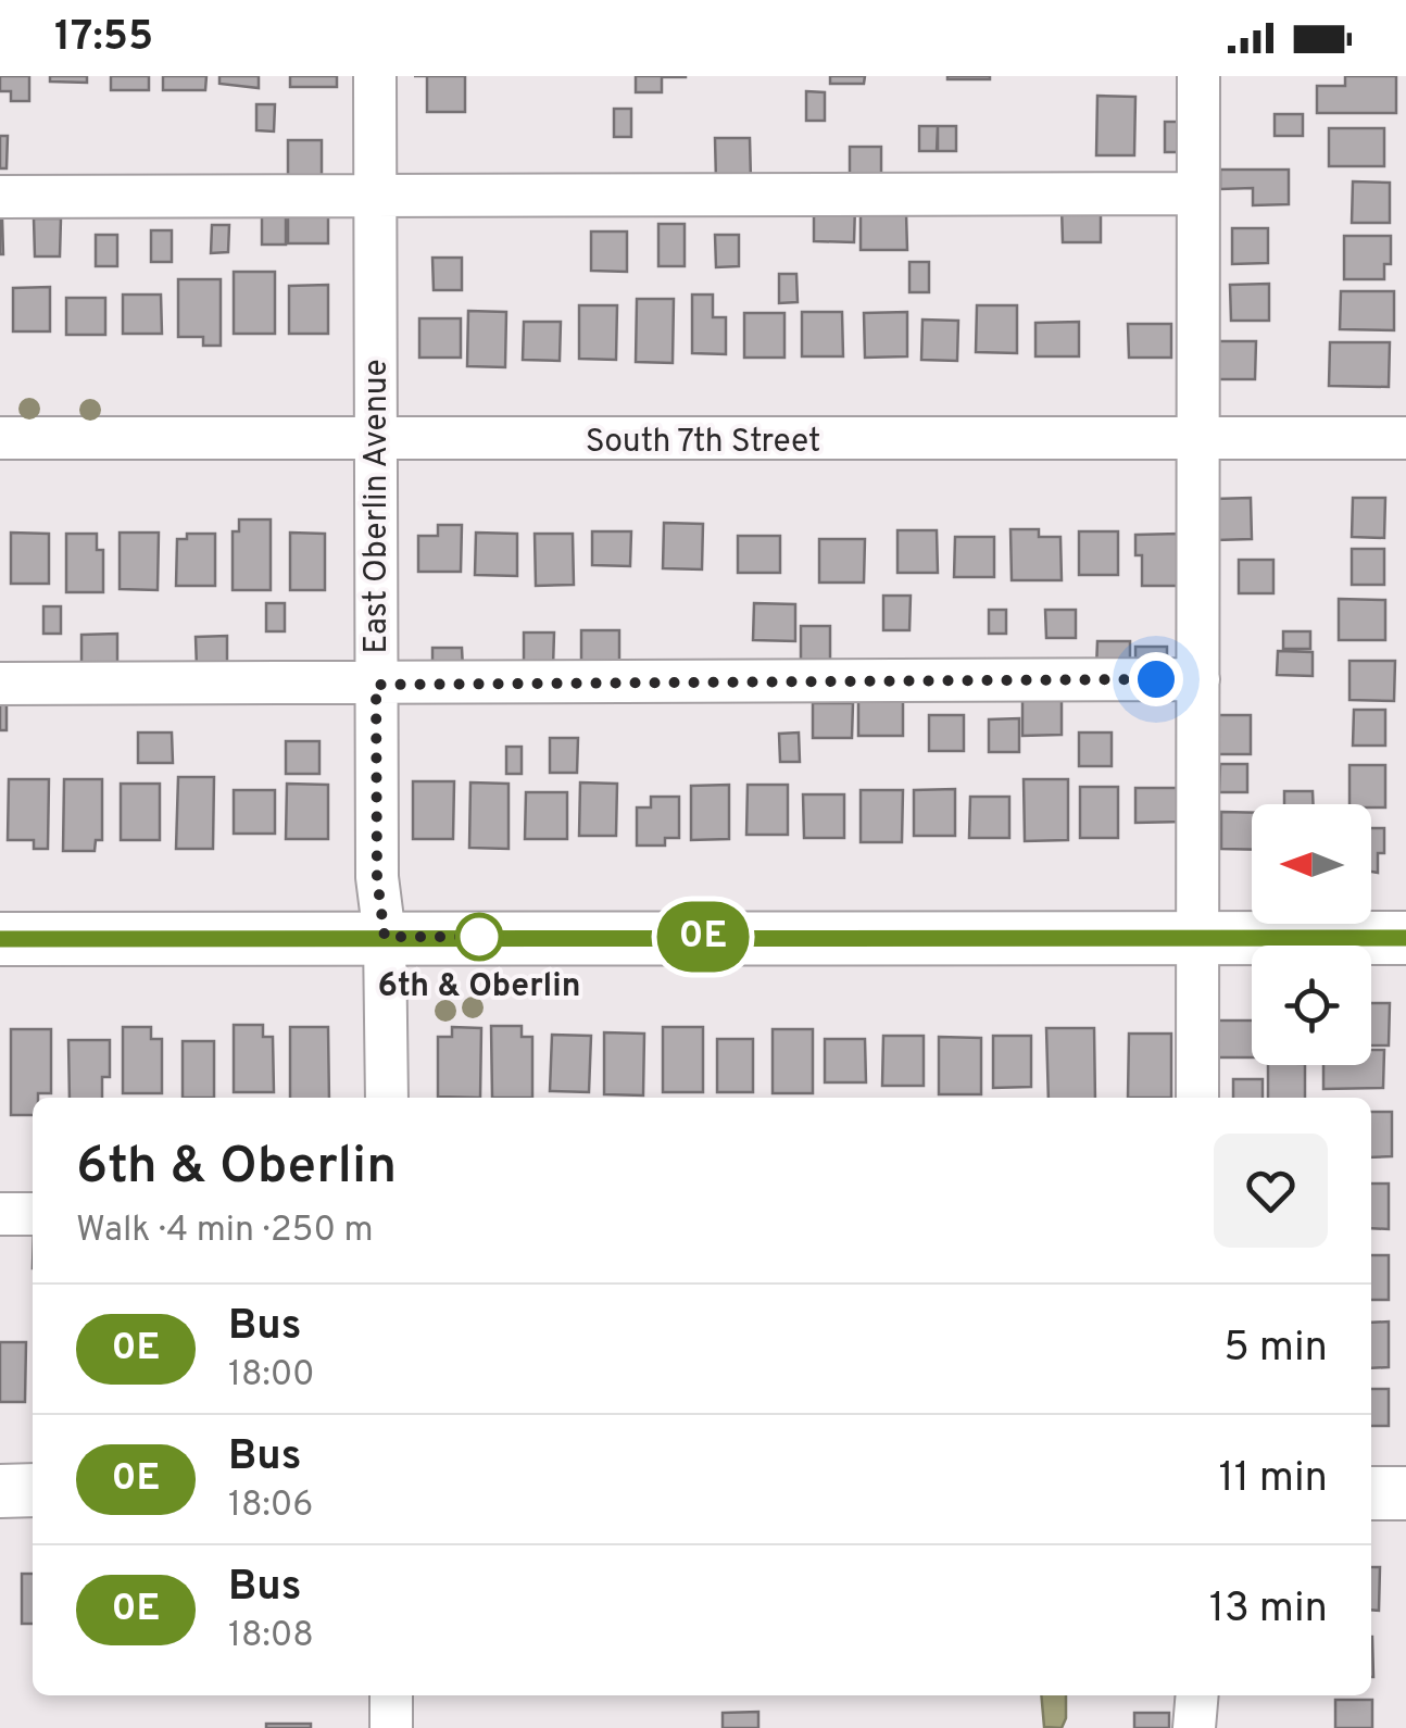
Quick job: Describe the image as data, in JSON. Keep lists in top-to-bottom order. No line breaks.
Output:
{"streets":{"street":["South 7th Street","East Oberlin Avenue"]},"crossings":[["South 7th Street","East Oberlin Avenue"]],"places":["6th & Oberlin"],"lines":["bus line 0E"],"north":"left","page":{"status":"17:55","on_map":"0E","heading":["6th & Oberlin","Walk · 4 min · 250 m"],"list":[{"mark":"0E","name":"Bus","note":"18:00","value":"5 min"},{"mark":"0E","name":"Bus","note":"18:06","value":"11 min"},{"mark":"0E","name":"Bus","note":"18:08","value":"13 min"}]}}
